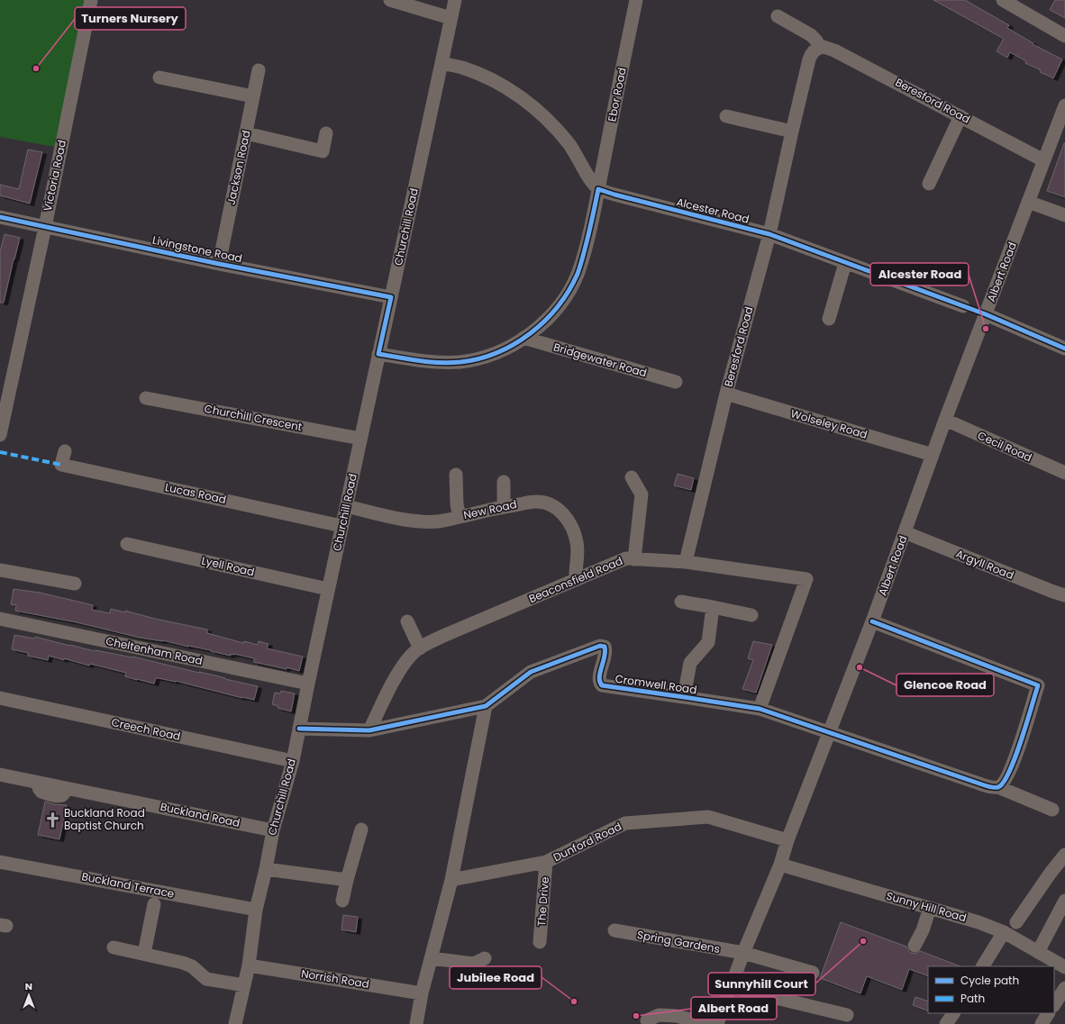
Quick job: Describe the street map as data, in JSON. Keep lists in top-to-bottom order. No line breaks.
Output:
{"streets":{"street":["Ebor Road","Beresford Road","Jackson Road","Victoria Road","Alcester Road","Churchill Road","Livingstone Road","Albert Road","Bridgewater Road","Churchill Crescent","Wolseley Road","Cecil Road","Lucas Road","New Road","Argyll Road","Lyell Road","Beaconsfield Road","Cheltenham Road","Cromwell Road","Creech Road","Buckland Road","Dunford Road","Buckland Terrace","The Drive","Sunny Hill Road","Spring Gardens","Norrish Road"]},"crossings":[["Ebor Road","Alcester Road"],["Ebor Road","Churchill Road"],["Ebor Road","Bridgewater Road"],["Beresford Road","Alcester Road"],["Beresford Road","Albert Road"],["Beresford Road","Wolseley Road"],["Beresford Road","Beaconsfield Road"],["Jackson Road","Livingstone Road"],["Victoria Road","Livingstone Road"],["Churchill Road","Livingstone Road"],["Churchill Road","Churchill Crescent"],["Churchill Road","Lucas Road"],["Churchill Road","New Road"],["Churchill Road","Lyell Road"],["Churchill Road","Cheltenham Road"],["Churchill Road","Cromwell Road"],["Churchill Road","Creech Road"],["Churchill Road","Buckland Road"],["Churchill Road","Buckland Terrace"],["Churchill Road","Norrish Road"],["Albert Road","Wolseley Road"],["Albert Road","Cecil Road"],["Albert Road","Argyll Road"],["Albert Road","Cromwell Road"],["Albert Road","Dunford Road"],["Albert Road","Sunny Hill Road"],["Albert Road","Spring Gardens"],["New Road","Beaconsfield Road"],["Beaconsfield Road","Cromwell Road"],["Dunford Road","The Drive"]],"places":{"other":["Turners Nursery","Alcester Road","Glencoe Road","Sunnyhill Court","Jubilee Road","Albert Road"],"church":["Buckland Road Baptist Church"]},"legend":["Cycle path","Path"],"north":"top"}
